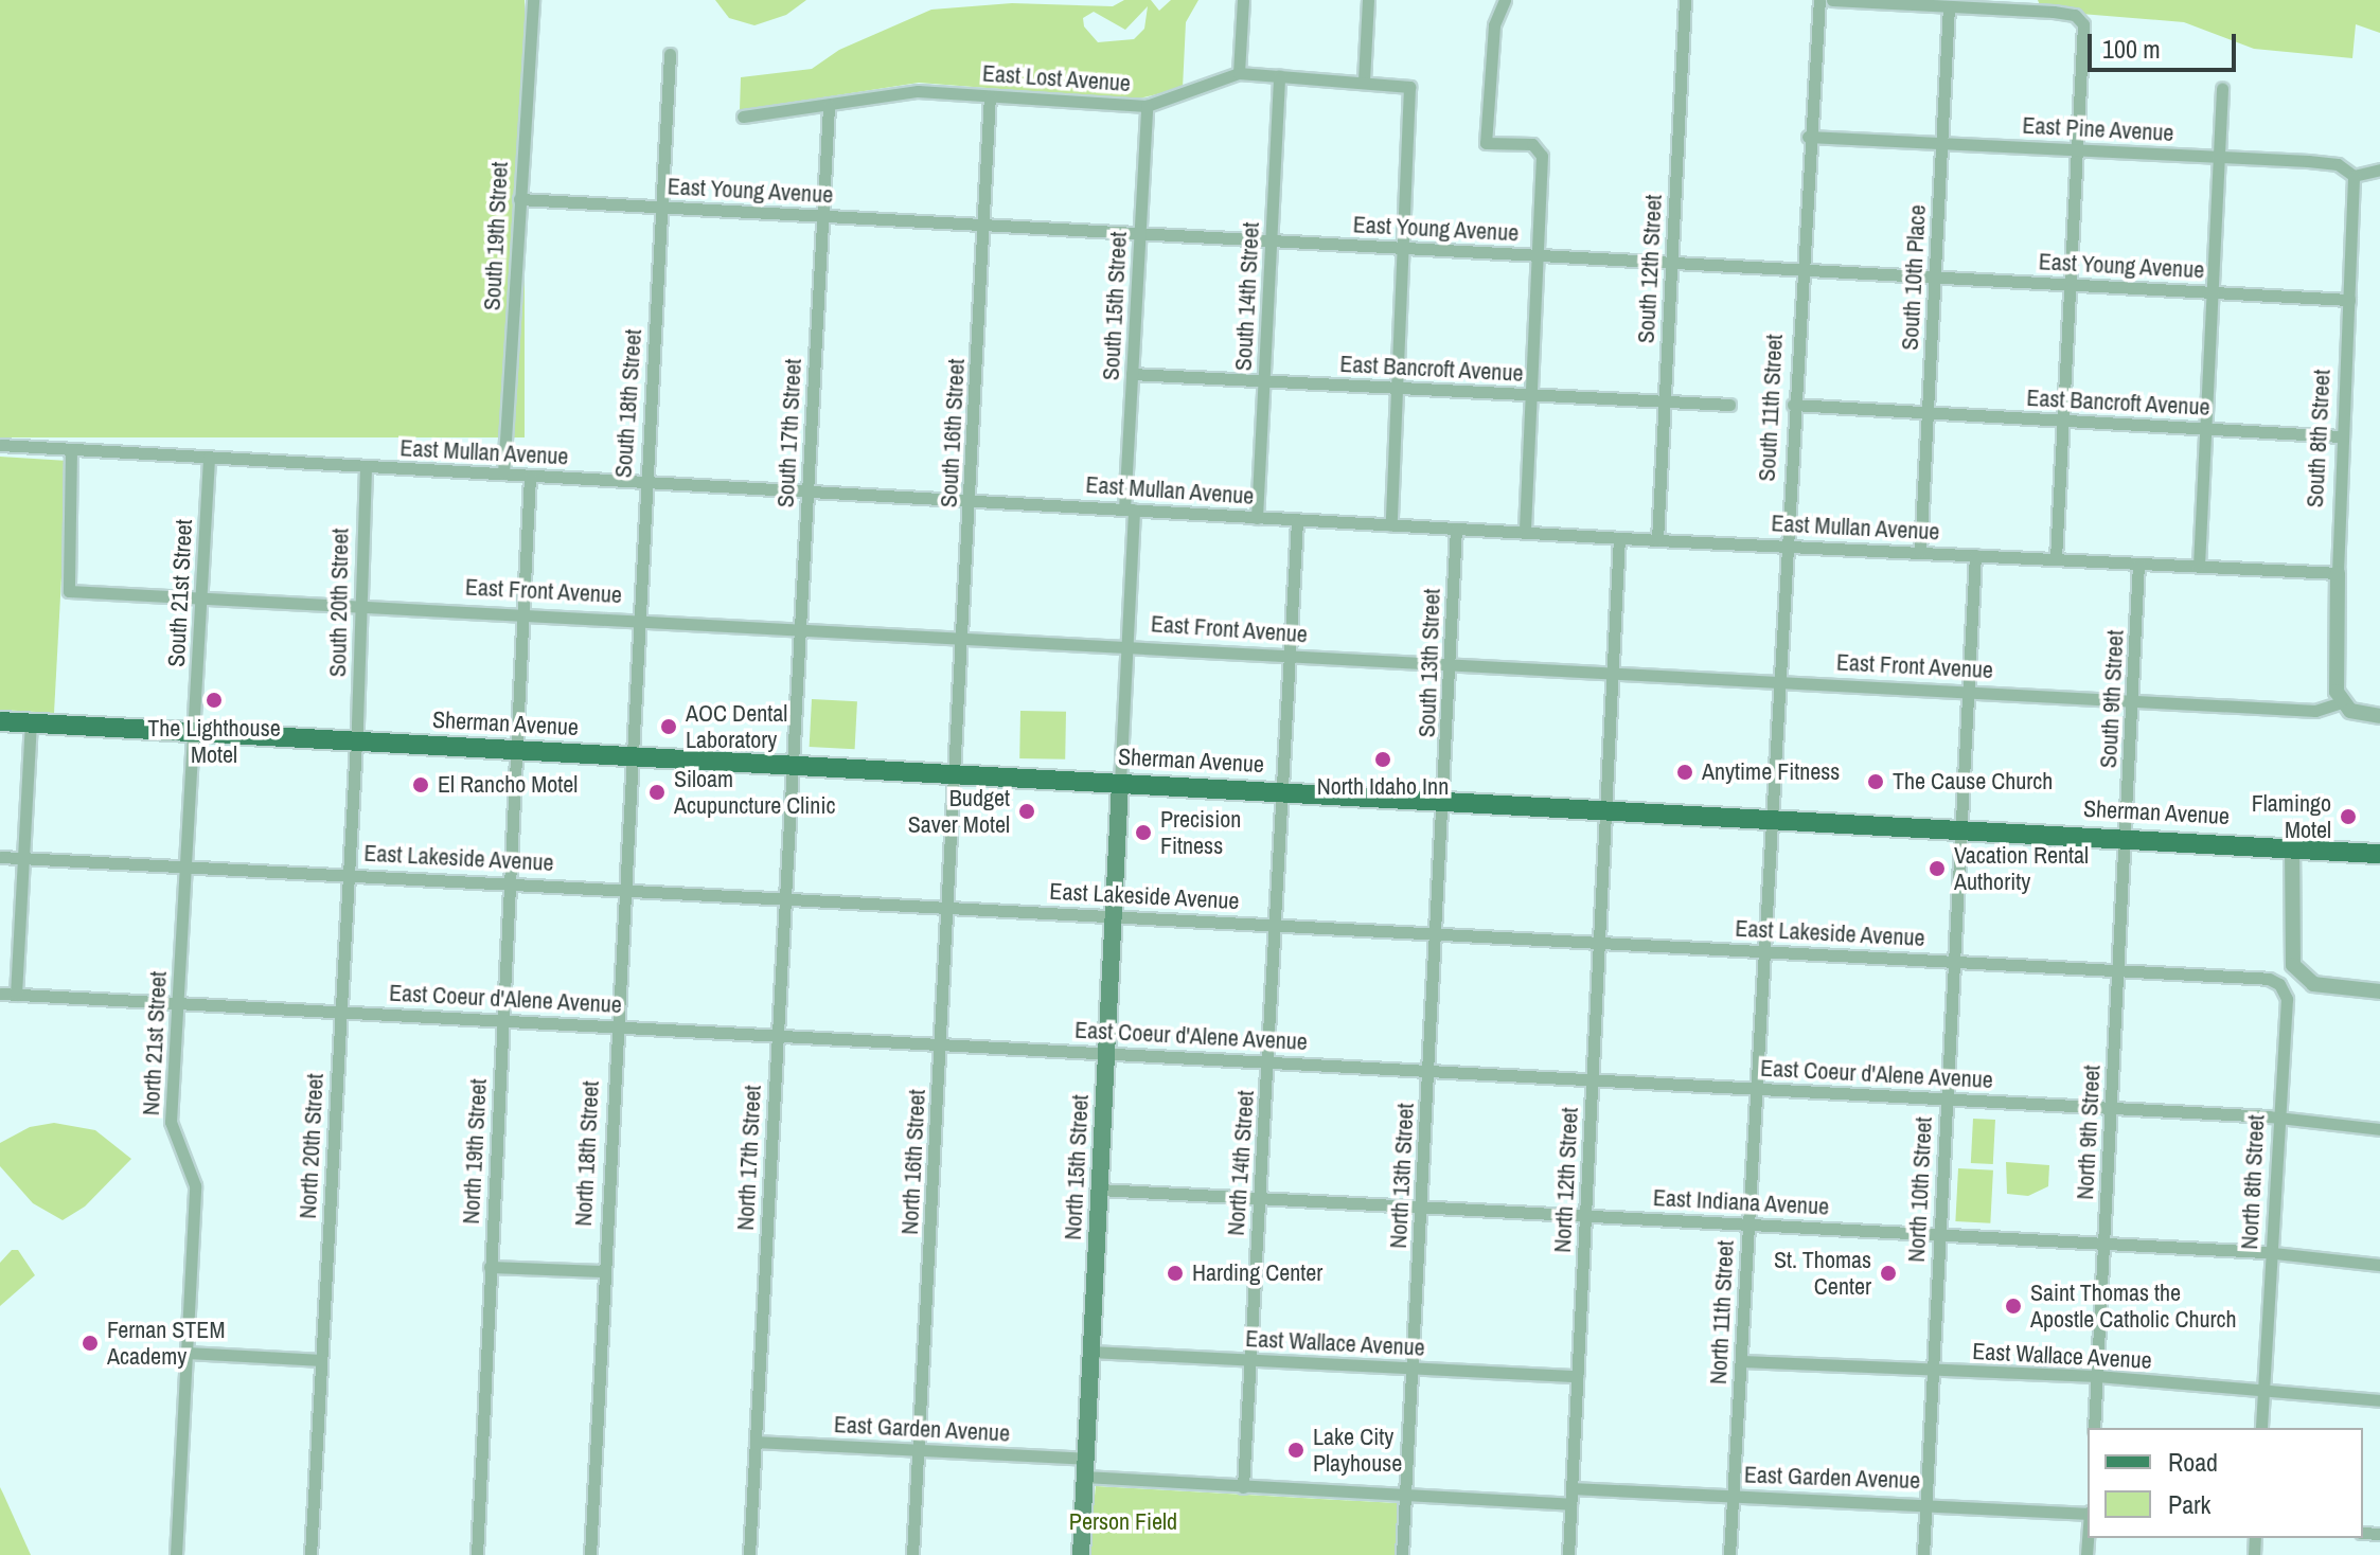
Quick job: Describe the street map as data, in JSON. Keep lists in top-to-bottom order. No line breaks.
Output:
{"streets":{"main road":["Sherman Avenue","North 15th Street"],"street":["East Lost Avenue","East Pine Avenue","East Young Avenue","South 19th Street","South 12th Street","South 10th Place","South 14th Street","South 15th Street","East Bancroft Avenue","South 18th Street","South 11th Street","South 17th Street","South 16th Street","South 8th Street","East Mullan Avenue","East Front Avenue","South 21st Street","South 20th Street","South 13th Street","South 9th Street","East Lakeside Avenue","East Coeur d'Alene Avenue","North 21st Street","North 9th Street","North 20th Street","North 19th Street","North 18th Street","North 17th Street","North 16th Street","North 14th Street","North 13th Street","North 12th Street","North 8th Street","North 10th Street","East Indiana Avenue","North 11th Street","East Wallace Avenue","East Garden Avenue"]},"crossings":[["East Lost Avenue","East Young Avenue"],["East Lost Avenue","South 14th Street"],["East Lost Avenue","South 15th Street"],["East Lost Avenue","South 17th Street"],["East Lost Avenue","South 16th Street"],["East Pine Avenue","South 10th Place"],["East Pine Avenue","South 11th Street"],["East Pine Avenue","South 8th Street"],["East Young Avenue","South 19th Street"],["East Young Avenue","South 12th Street"],["East Young Avenue","South 10th Place"],["East Young Avenue","South 14th Street"],["East Young Avenue","South 15th Street"],["East Young Avenue","South 18th Street"],["East Young Avenue","South 11th Street"],["East Young Avenue","South 17th Street"],["East Young Avenue","South 16th Street"],["East Young Avenue","South 8th Street"],["South 19th Street","East Mullan Avenue"],["South 12th Street","East Bancroft Avenue"],["South 12th Street","East Mullan Avenue"],["South 10th Place","East Bancroft Avenue"],["South 10th Place","East Mullan Avenue"],["South 14th Street","East Bancroft Avenue"],["South 14th Street","East Mullan Avenue"],["South 15th Street","East Bancroft Avenue"],["South 15th Street","East Mullan Avenue"],["South 15th Street","East Front Avenue"],["South 15th Street","Sherman Avenue"],["South 15th Street","North 15th Street"],["East Bancroft Avenue","South 11th Street"],["East Bancroft Avenue","South 8th Street"],["South 18th Street","East Mullan Avenue"],["South 18th Street","East Front Avenue"],["South 18th Street","Sherman Avenue"],["South 18th Street","North 18th Street"],["South 11th Street","East Mullan Avenue"],["South 11th Street","East Front Avenue"],["South 11th Street","Sherman Avenue"],["South 11th Street","North 11th Street"],["South 17th Street","East Mullan Avenue"],["South 17th Street","East Front Avenue"],["South 17th Street","Sherman Avenue"],["South 17th Street","North 17th Street"],["South 16th Street","East Mullan Avenue"],["South 16th Street","East Front Avenue"],["South 16th Street","Sherman Avenue"],["South 16th Street","North 16th Street"],["South 8th Street","East Mullan Avenue"],["South 8th Street","East Front Avenue"],["East Mullan Avenue","East Front Avenue"],["East Mullan Avenue","South 21st Street"],["East Mullan Avenue","South 20th Street"],["East Mullan Avenue","South 13th Street"],["East Mullan Avenue","South 9th Street"],["East Mullan Avenue","North 10th Street"],["East Front Avenue","South 21st Street"],["East Front Avenue","South 20th Street"],["East Front Avenue","South 13th Street"],["East Front Avenue","South 9th Street"],["East Front Avenue","North 10th Street"],["South 21st Street","Sherman Avenue"],["South 21st Street","North 21st Street"],["South 20th Street","Sherman Avenue"],["South 20th Street","North 20th Street"],["South 13th Street","Sherman Avenue"],["South 13th Street","North 13th Street"],["South 9th Street","Sherman Avenue"],["South 9th Street","North 9th Street"],["Sherman Avenue","North 21st Street"],["Sherman Avenue","North 9th Street"],["Sherman Avenue","North 20th Street"],["Sherman Avenue","North 19th Street"],["Sherman Avenue","North 18th Street"],["Sherman Avenue","North 17th Street"],["Sherman Avenue","North 16th Street"],["Sherman Avenue","North 14th Street"],["Sherman Avenue","North 15th Street"],["Sherman Avenue","North 13th Street"],["Sherman Avenue","North 12th Street"],["Sherman Avenue","North 10th Street"],["Sherman Avenue","North 11th Street"],["East Lakeside Avenue","North 21st Street"],["East Lakeside Avenue","North 9th Street"],["East Lakeside Avenue","North 20th Street"],["East Lakeside Avenue","North 19th Street"],["East Lakeside Avenue","North 18th Street"],["East Lakeside Avenue","North 17th Street"],["East Lakeside Avenue","North 16th Street"],["East Lakeside Avenue","North 14th Street"],["East Lakeside Avenue","North 15th Street"],["East Lakeside Avenue","North 13th Street"],["East Lakeside Avenue","North 12th Street"],["East Lakeside Avenue","North 8th Street"],["East Lakeside Avenue","North 10th Street"],["East Lakeside Avenue","North 11th Street"],["East Coeur d'Alene Avenue","North 21st Street"],["East Coeur d'Alene Avenue","North 9th Street"],["East Coeur d'Alene Avenue","North 20th Street"],["East Coeur d'Alene Avenue","North 19th Street"],["East Coeur d'Alene Avenue","North 18th Street"],["East Coeur d'Alene Avenue","North 17th Street"],["East Coeur d'Alene Avenue","North 16th Street"],["East Coeur d'Alene Avenue","North 14th Street"],["East Coeur d'Alene Avenue","North 15th Street"],["East Coeur d'Alene Avenue","North 13th Street"],["East Coeur d'Alene Avenue","North 12th Street"],["East Coeur d'Alene Avenue","North 8th Street"],["East Coeur d'Alene Avenue","North 10th Street"],["East Coeur d'Alene Avenue","North 11th Street"],["North 9th Street","East Indiana Avenue"],["North 9th Street","East Wallace Avenue"],["North 17th Street","East Garden Avenue"],["North 16th Street","East Garden Avenue"],["North 14th Street","East Indiana Avenue"],["North 14th Street","East Wallace Avenue"],["North 14th Street","East Garden Avenue"],["North 15th Street","East Indiana Avenue"],["North 15th Street","East Wallace Avenue"],["North 15th Street","East Garden Avenue"],["North 13th Street","East Indiana Avenue"],["North 13th Street","East Wallace Avenue"],["North 13th Street","East Garden Avenue"],["North 12th Street","East Indiana Avenue"],["North 12th Street","East Wallace Avenue"],["North 12th Street","East Garden Avenue"],["North 8th Street","East Indiana Avenue"],["North 8th Street","East Wallace Avenue"],["North 10th Street","East Indiana Avenue"],["North 10th Street","East Wallace Avenue"],["North 10th Street","East Garden Avenue"],["East Indiana Avenue","North 11th Street"],["North 11th Street","East Wallace Avenue"],["North 11th Street","East Garden Avenue"]],"parks":["Person Field"],"places":["The Lighthouse Motel","AOC Dental Laboratory","North Idaho Inn","Anytime Fitness","The Cause Church","El Rancho Motel","Siloam Acupuncture Clinic","Budget Saver Motel","Flamingo Motel","Precision Fitness","Vacation Rental Authority","Harding Center","St. Thomas Center","Saint Thomas the Apostle Catholic Church","Fernan STEM Academy","Lake City Playhouse"],"legend":["Road","Park"],"scale_bar":"100 m"}
